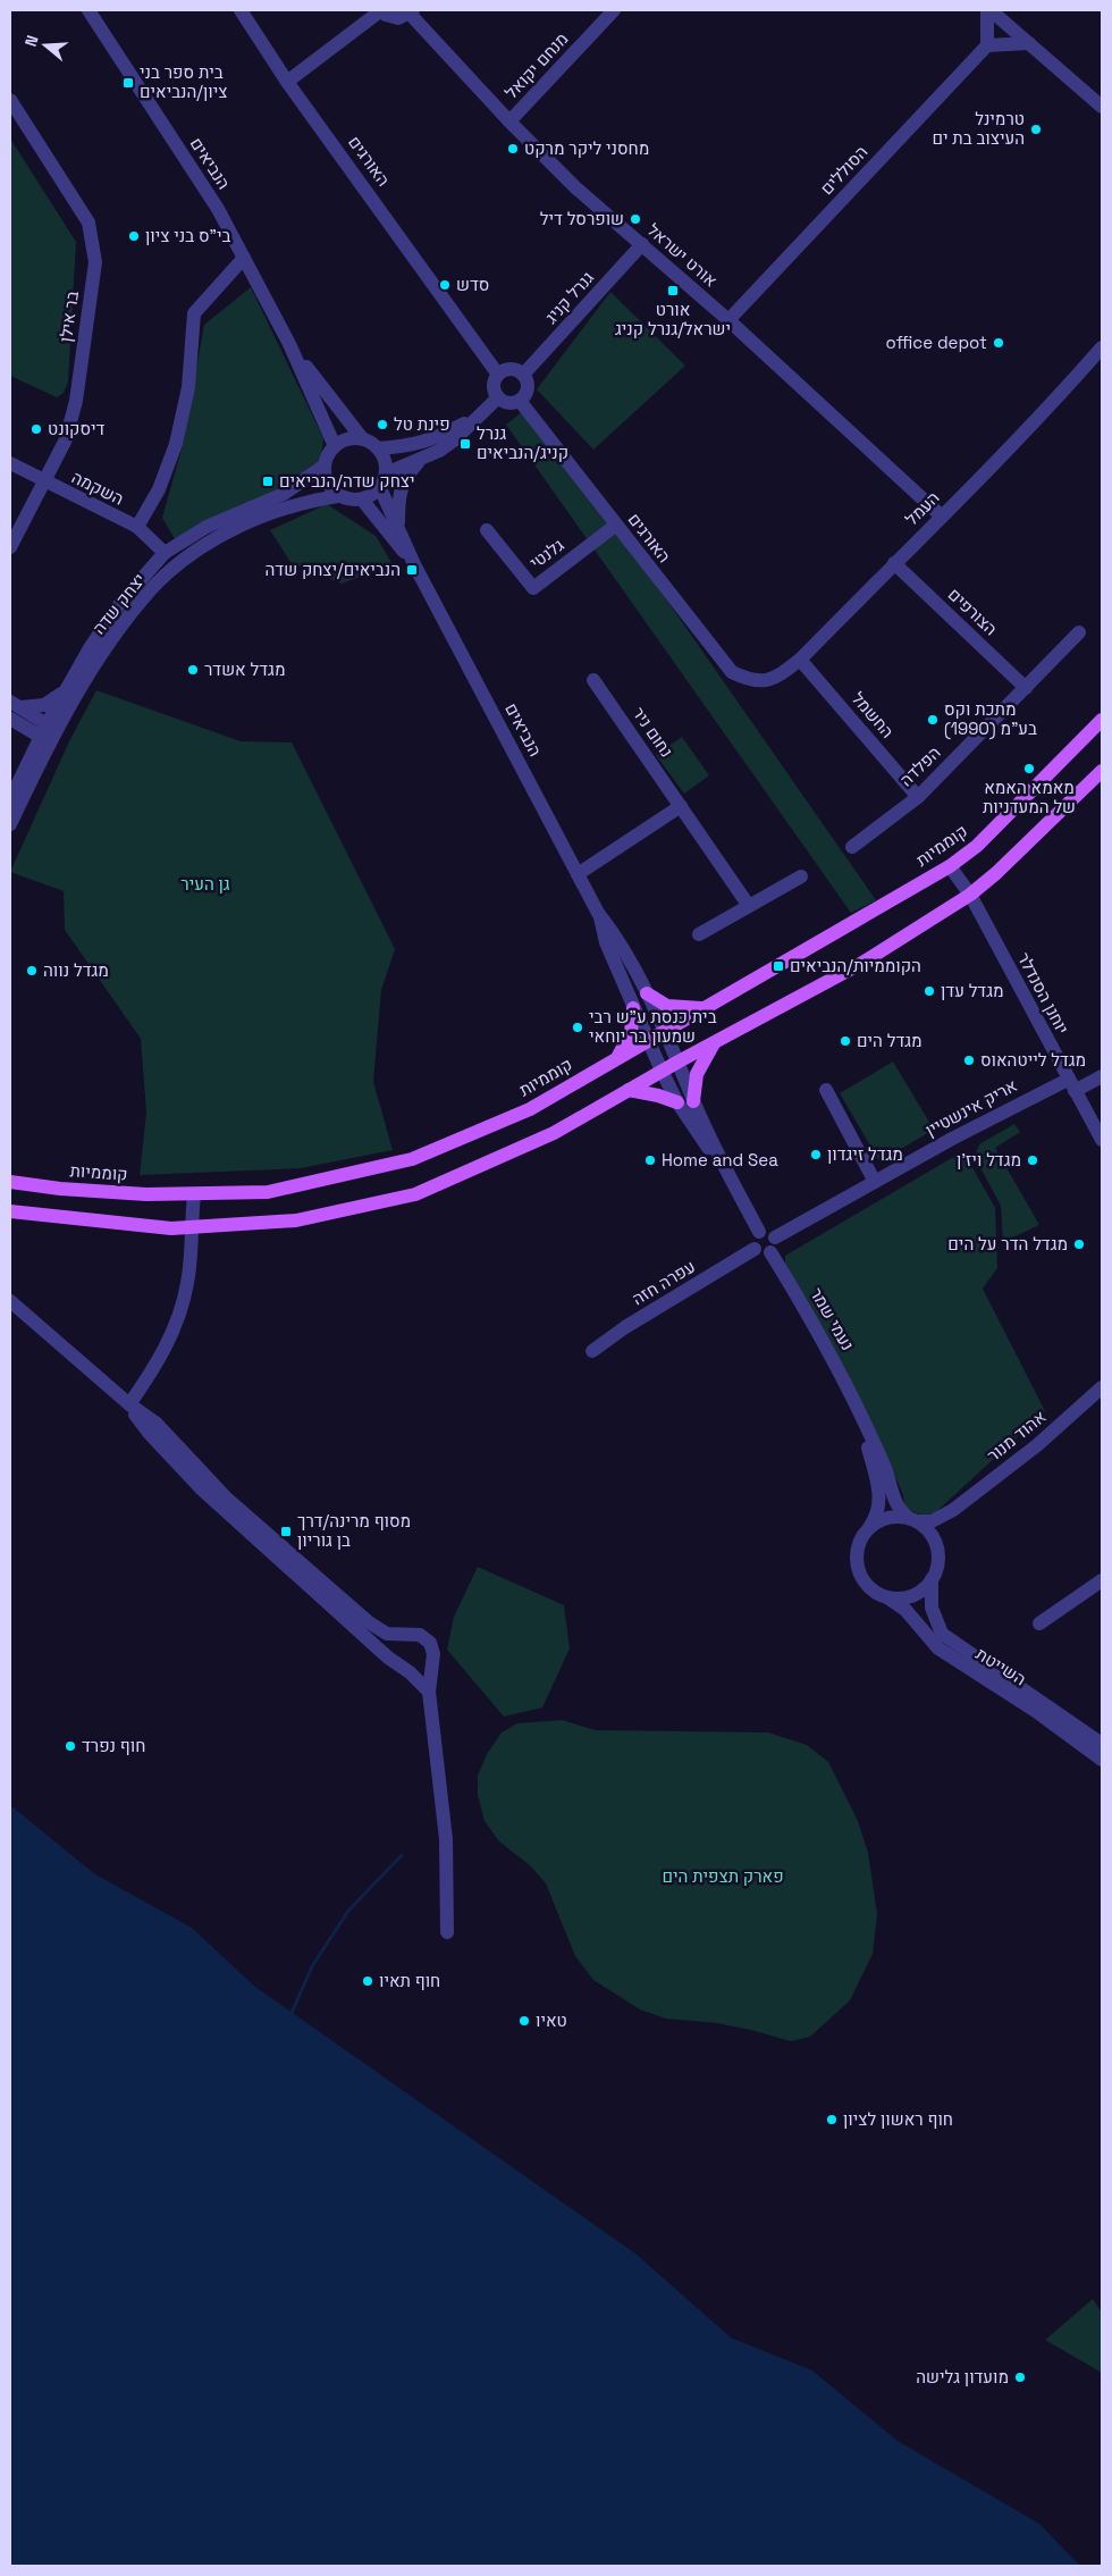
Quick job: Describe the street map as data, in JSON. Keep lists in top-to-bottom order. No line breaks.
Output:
{"streets":{"main road":["קוממיות"],"street":["מנחם יקואל","האורגים","הנביאים","הסוללים","אורט ישראל","גנרל קניג","בר אילן","השקמה","העמל","גלנטי","יצחק שדה","הצורפים","החשמל","נחום ניר","הפלדה","יוחנן הסנדלר","אריק אינשטיין","עפרה חזה","נעמי שמר","אהוד מנור","השייטת"]},"crossings":[["מנחם יקואל","אורט ישראל"],["האורגים","גנרל קניג"],["האורגים","העמל"],["האורגים","גלנטי"],["הנביאים","יצחק שדה"],["הנביאים","קוממיות"],["הסוללים","אורט ישראל"],["אורט ישראל","גנרל קניג"],["אורט ישראל","העמל"],["בר אילן","השקמה"],["השקמה","יצחק שדה"],["העמל","הצורפים"],["העמל","החשמל"],["הצורפים","הפלדה"],["החשמל","הפלדה"],["קוממיות","יוחנן הסנדלר"],["יוחנן הסנדלר","אריק אינשטיין"],["אריק אינשטיין","עפרה חזה"],["אריק אינשטיין","נעמי שמר"],["עפרה חזה","נעמי שמר"],["נעמי שמר","אהוד מנור"],["נעמי שמר","השייטת"],["אהוד מנור","השייטת"]],"parks":["גן העיר","פארק תצפית הים"],"places":{"transit":["בית ספר בני ציון/הנביאים","אורט ישראל/גנרל קניג","גנרל קניג/הנביאים","יצחק שדה/הנביאים","הנביאים/יצחק שדה","הקוממיות/הנביאים","מסוף מרינה/דרך בן גוריון"],"other":["טרמינל העיצוב בת ים","מחסני ליקר מרקט","שופרסל דיל","בי\"ס בני ציון","סדש","office depot","פינת טל","דיסקונט","מגדל אשדר","מתכת וקס (1990) בע\"מ","מאמא האמא של המעדניות","מגדל נווה","מגדל עדן","בית כנסת ע\"ש רבי שמעון בר יוחאי","מגדל הים","מגדל לייטהאוס","מגדל זיגדון","Home and Sea","מגדל ויז'ן","מגדל הדר על הים","חוף נפרד","חוף תאיו","טאיו","חוף ראשון לציון","מועדון גלישה"]},"north":"left"}
